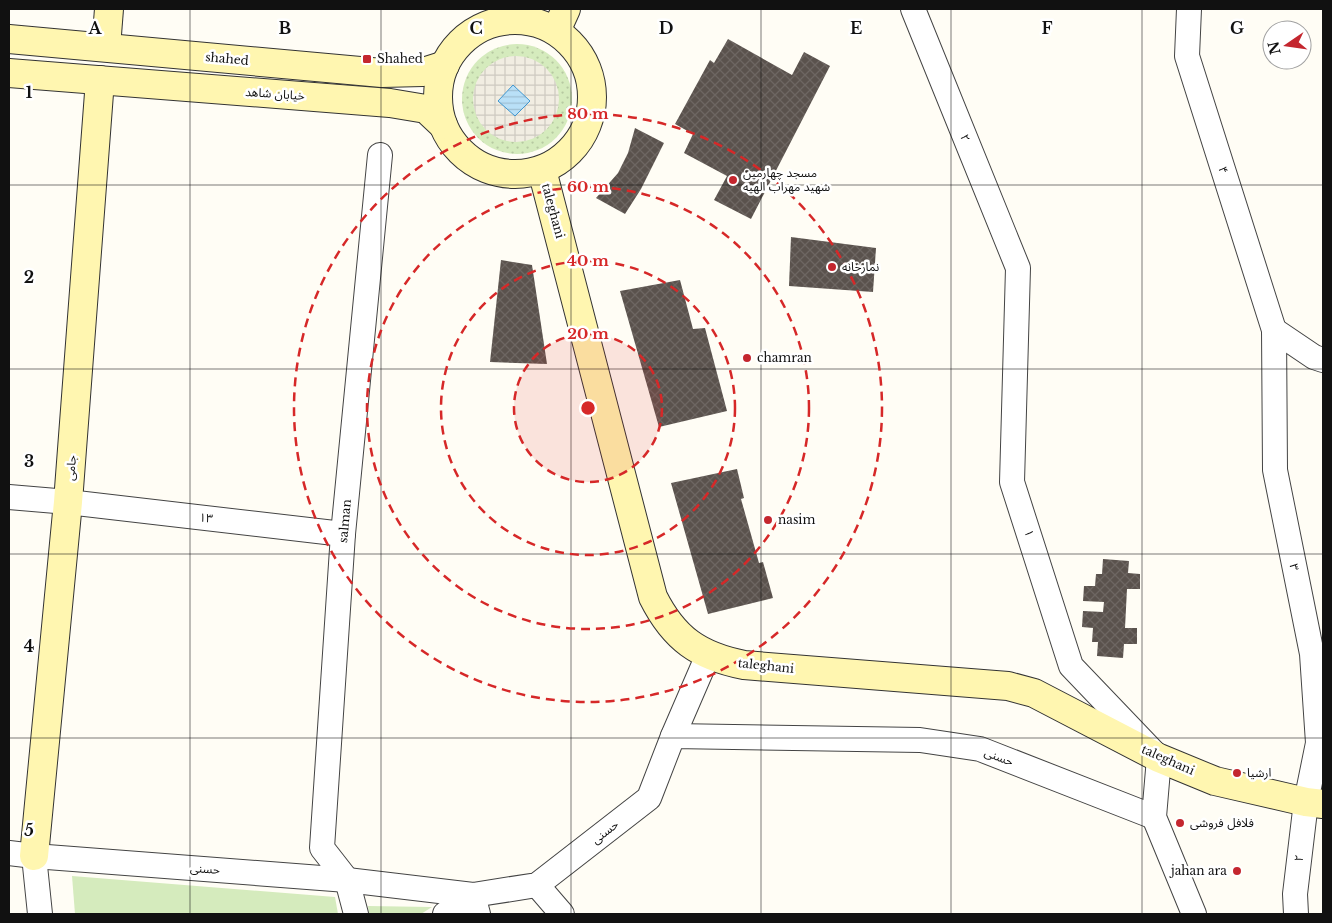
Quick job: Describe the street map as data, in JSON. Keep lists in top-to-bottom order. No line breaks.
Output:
{"streets":{"main road":["shahed","خیابان شاهد","taleghani","جامی"],"street":["۲","۴","۱۳","salman","۱","۳","حسنی"]},"crossings":[["shahed","خیابان شاهد"],["shahed","taleghani"],["خیابان شاهد","taleghani"],["خیابان شاهد","جامی"],["۲","taleghani"],["۲","۱"],["۲","۳"],["۴","۳"],["taleghani","۱"],["taleghani","۳"],["جامی","۱۳"],["جامی","حسنی"],["۱۳","salman"],["salman","حسنی"]],"places":{"transit":["Shahed"],"other":["مسجد چهارمین شهید مهراب الهیه","نمازخانه","chamran","nasim","ارشیا","فلافل فروشی","jahan ara"]},"north":"left","grid":{"columns":["A","B","C","D","E","F","G"],"rows":["1","2","3","4","5"]},"rings":["80 m","60 m","40 m","20 m"]}
